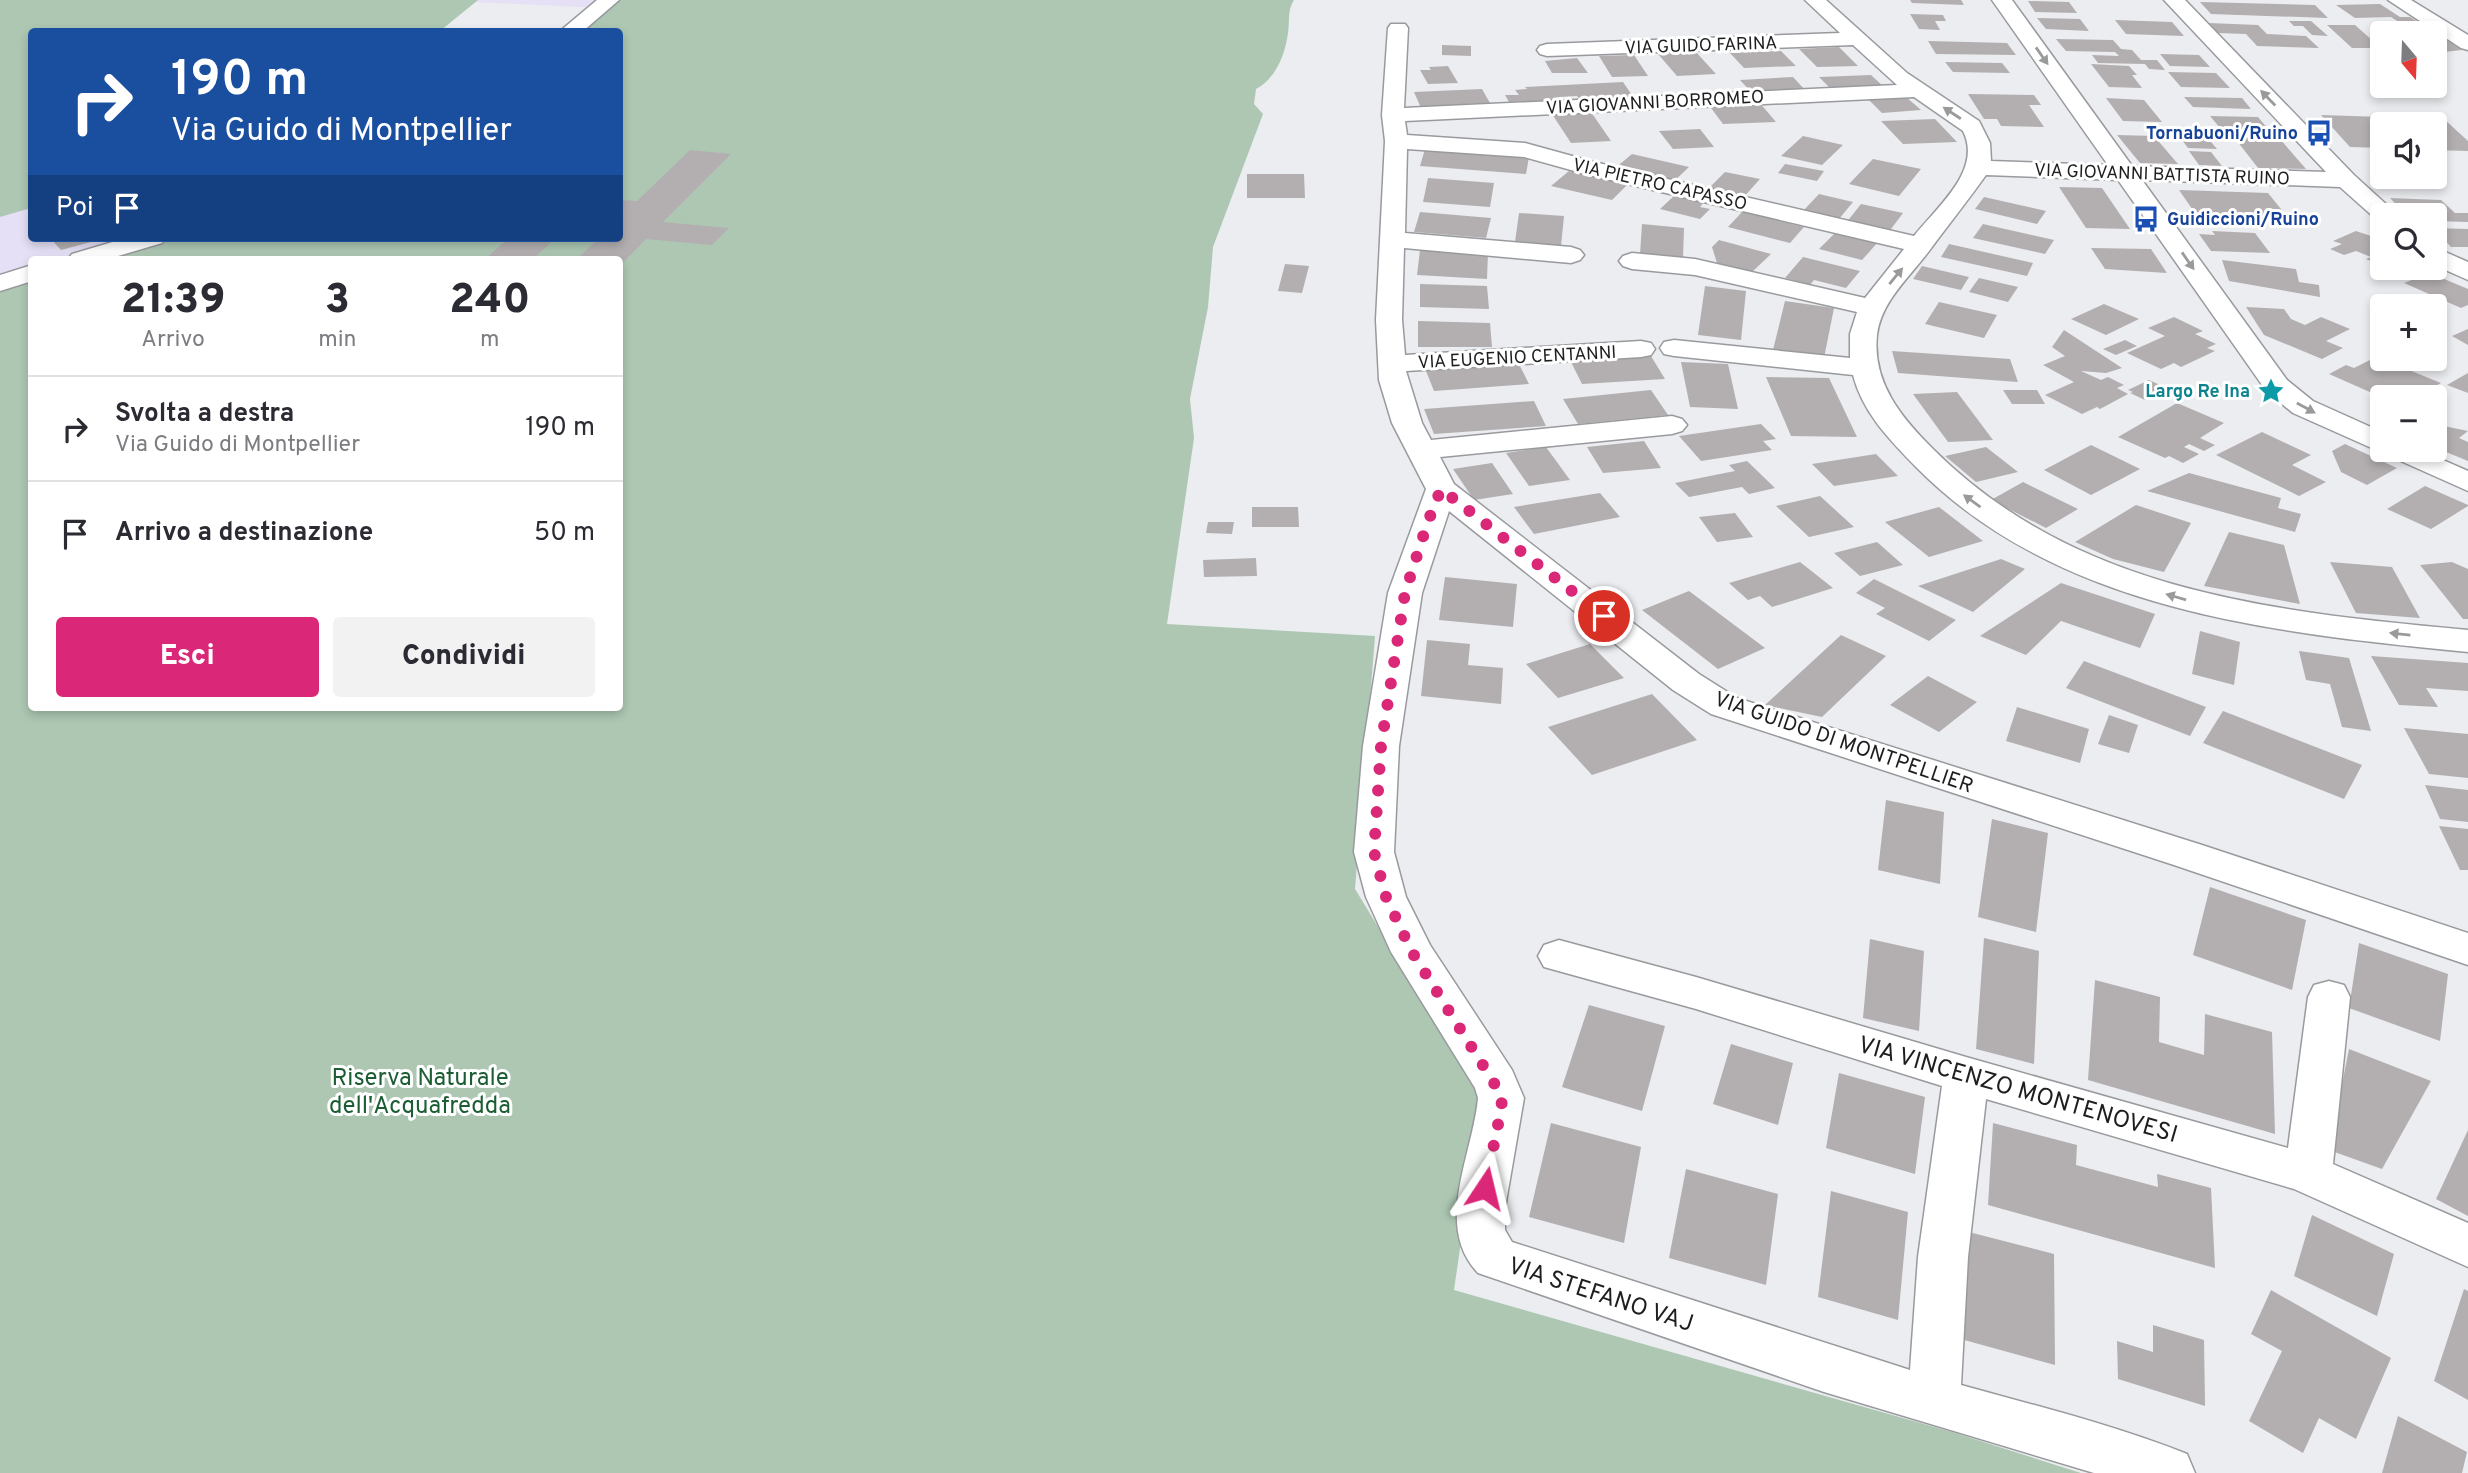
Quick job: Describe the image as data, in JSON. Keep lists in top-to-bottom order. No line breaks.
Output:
{"streets":{"street":["VIA GUIDO FARINA","VIA GIOVANNI BORROMEO","VIA GIOVANNI BATTISTA RUINO","VIA PIETRO CAPASSO","VIA EUGENIO CENTANNI","VIA GUIDO DI MONTPELLIER","VIA VINCENZO MONTENOVESI","VIA STEFANO VAJ"]},"crossings":[["VIA GIOVANNI BORROMEO","VIA PIETRO CAPASSO"],["VIA GIOVANNI BORROMEO","VIA GUIDO DI MONTPELLIER"],["VIA PIETRO CAPASSO","VIA GUIDO DI MONTPELLIER"],["VIA EUGENIO CENTANNI","VIA GUIDO DI MONTPELLIER"],["VIA GUIDO DI MONTPELLIER","VIA STEFANO VAJ"]],"parks":["Riserva Naturale dell'Acquafredda"],"places":{"bus stop":["Tornabuoni/Ruino","Guidiccioni/Ruino"],"place":["Largo Re Ina"]},"north":"bottom","page":{"map_buttons":["+","−"],"turn":["190 m","Via Guido di Montpellier"],"then":"Poi","eta":["21:39","Arrivo","3","min","240","m"],"list":[{"name":"Svolta a destra","note":"Via Guido di Montpellier","value":"190 m"},{"name":"Arrivo a destinazione","value":"50 m"}],"buttons":["Esci","Condividi"]}}
